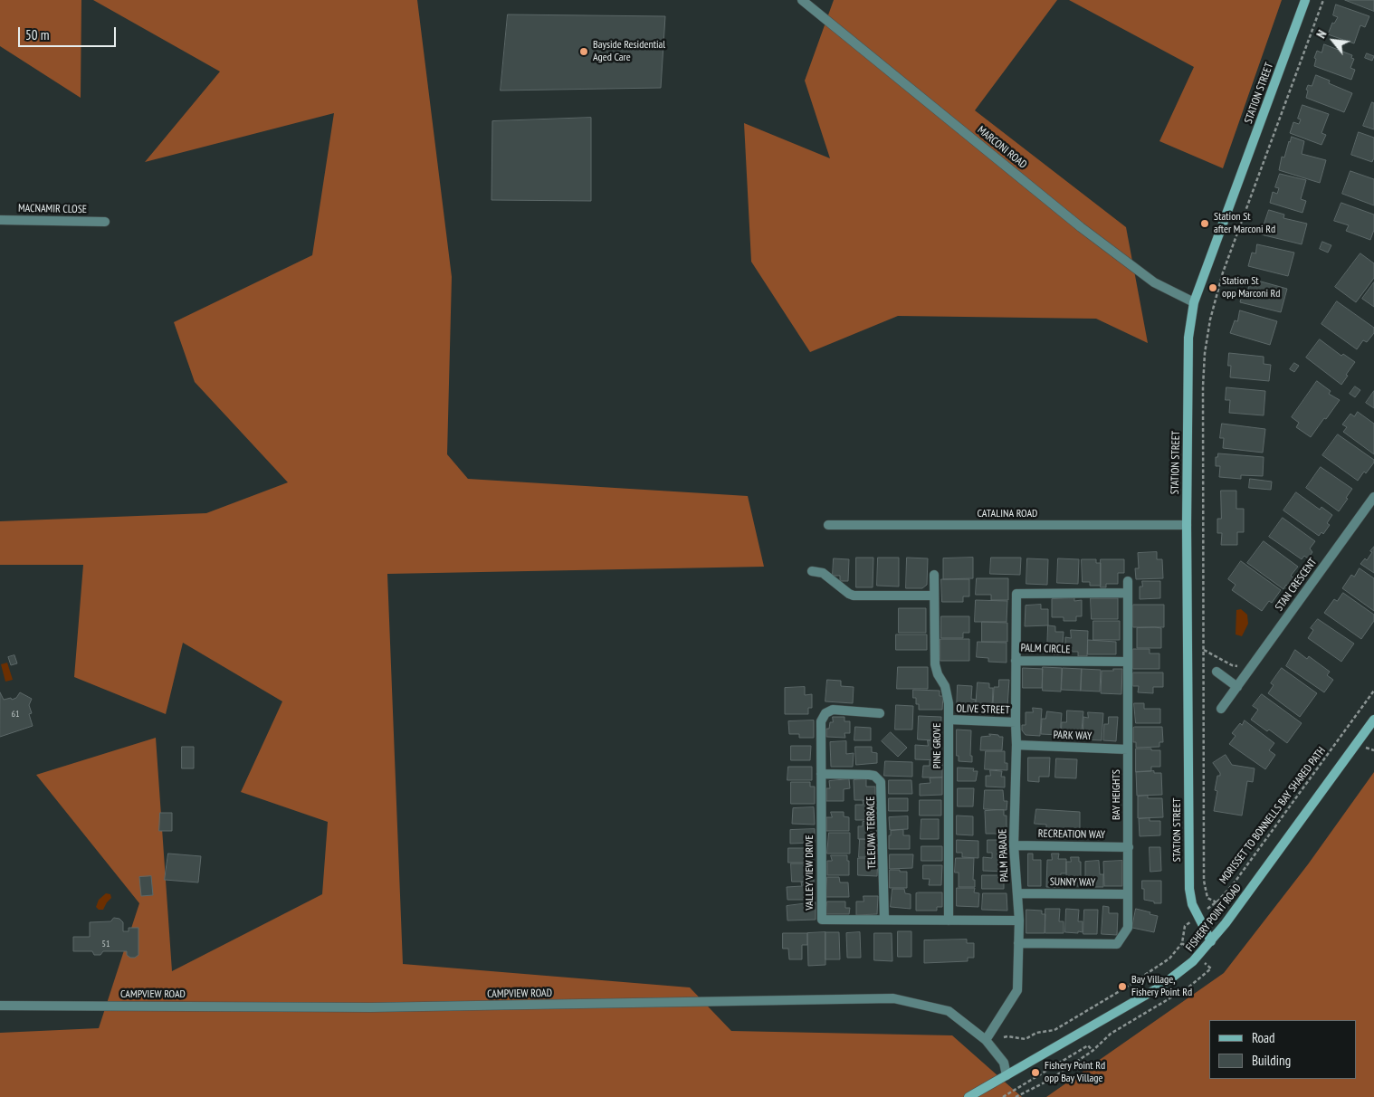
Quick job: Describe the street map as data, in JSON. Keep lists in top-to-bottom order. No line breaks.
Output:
{"streets":{"street":["STATION STREET","MARCONI ROAD","MACNAMIR CLOSE","CATALINA ROAD","STAN CRESCENT","PALM CIRCLE","OLIVE STREET","PARK WAY","PINE GROVE","BAY HEIGHTS","TELEUWA TERRACE","RECREATION WAY","PALM PARADE","VALLEY VIEW DRIVE","SUNNY WAY","FISHERY POINT ROAD","CAMPVIEW ROAD"],"path":["MORISSET TO BONNELLS BAY SHARED PATH"]},"crossings":[["STATION STREET","MARCONI ROAD"],["STATION STREET","CATALINA ROAD"],["STATION STREET","MORISSET TO BONNELLS BAY SHARED PATH"],["STATION STREET","FISHERY POINT ROAD"],["PALM CIRCLE","BAY HEIGHTS"],["PALM CIRCLE","PALM PARADE"],["OLIVE STREET","PINE GROVE"],["OLIVE STREET","PALM PARADE"],["PARK WAY","BAY HEIGHTS"],["PARK WAY","PALM PARADE"],["PINE GROVE","VALLEY VIEW DRIVE"],["BAY HEIGHTS","RECREATION WAY"],["BAY HEIGHTS","PALM PARADE"],["BAY HEIGHTS","SUNNY WAY"],["TELEUWA TERRACE","VALLEY VIEW DRIVE"],["RECREATION WAY","PALM PARADE"],["PALM PARADE","VALLEY VIEW DRIVE"],["PALM PARADE","SUNNY WAY"],["PALM PARADE","CAMPVIEW ROAD"],["FISHERY POINT ROAD","CAMPVIEW ROAD"]],"places":["Bayside Residential Aged Care","Station St after Marconi Rd","Station St opp Marconi Rd","Bay Village, Fishery Point Rd","Fishery Point Rd opp Bay Village"],"house_numbers":["61","51"],"legend":["Road","Building"],"scale_bar":"50 m","north":"top left"}
